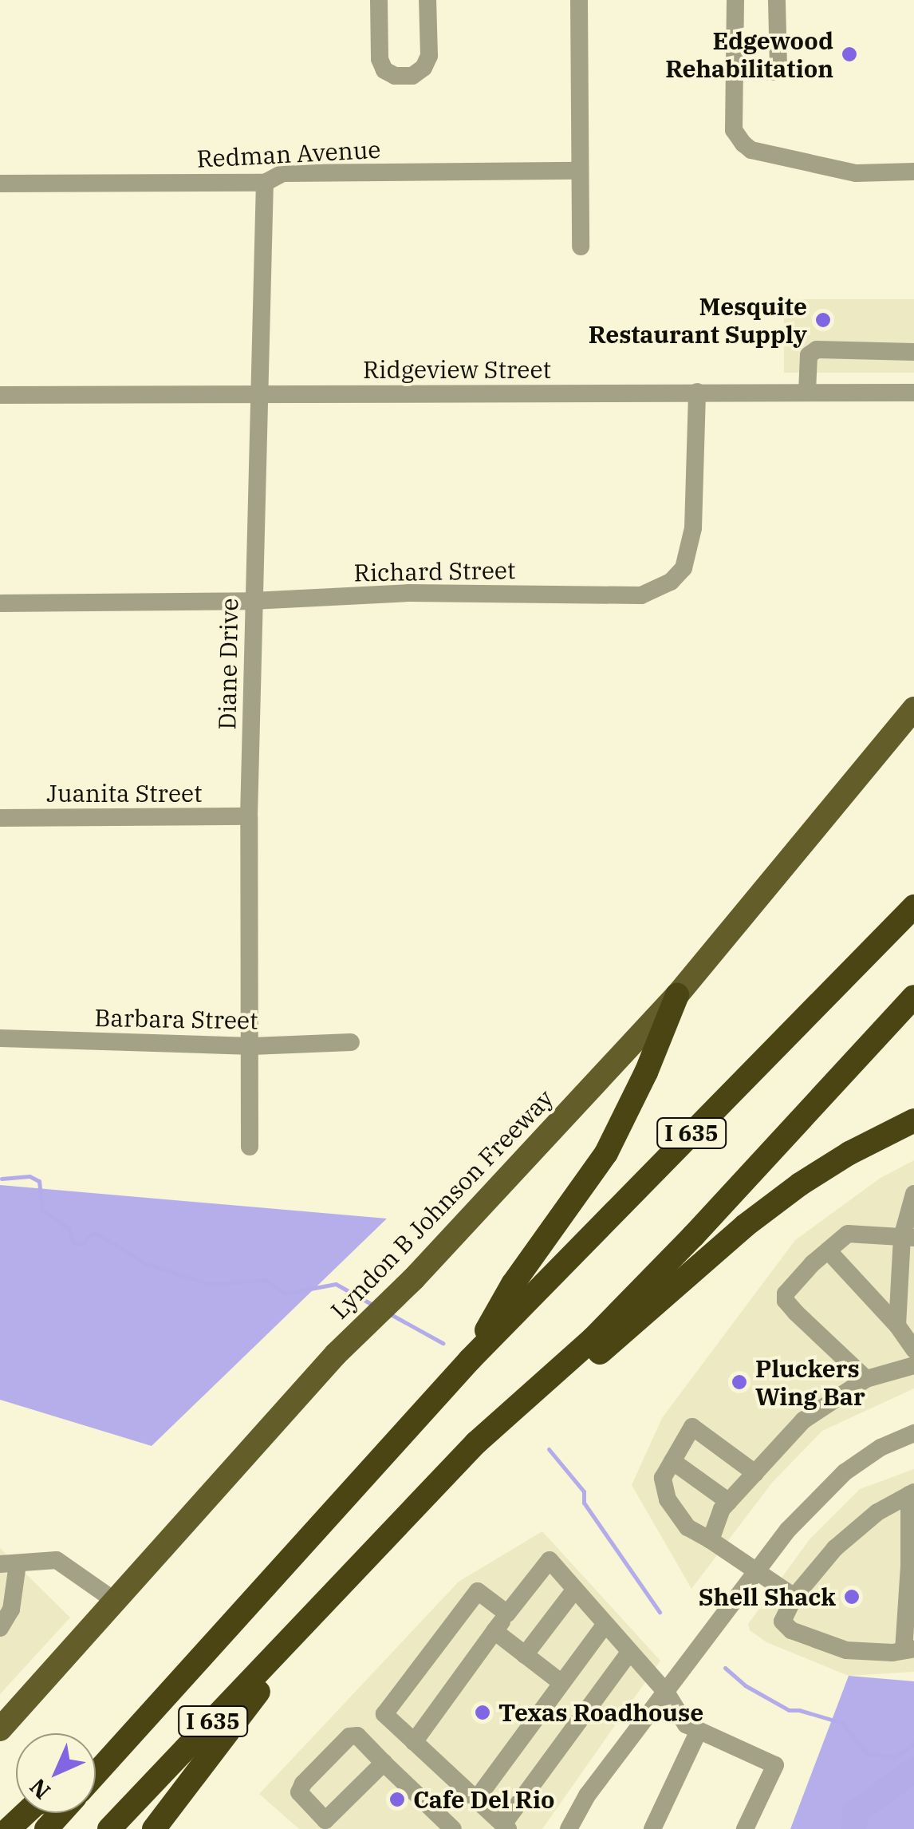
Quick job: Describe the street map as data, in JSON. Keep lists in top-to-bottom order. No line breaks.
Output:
{"streets":{"highway":["I 635"],"main road":["Lyndon B Johnson Freeway"],"street":["Redman Avenue","Ridgeview Street","Richard Street","Diane Drive","Juanita Street","Barbara Street"]},"crossings":[["Redman Avenue","Diane Drive"],["Ridgeview Street","Richard Street"],["Ridgeview Street","Diane Drive"],["Richard Street","Diane Drive"],["Diane Drive","Juanita Street"],["Diane Drive","Barbara Street"]],"places":["Edgewood Rehabilitation","Mesquite Restaurant Supply","Pluckers Wing Bar","Shell Shack","Texas Roadhouse","Cafe Del Rio"],"north":"bottom left"}
